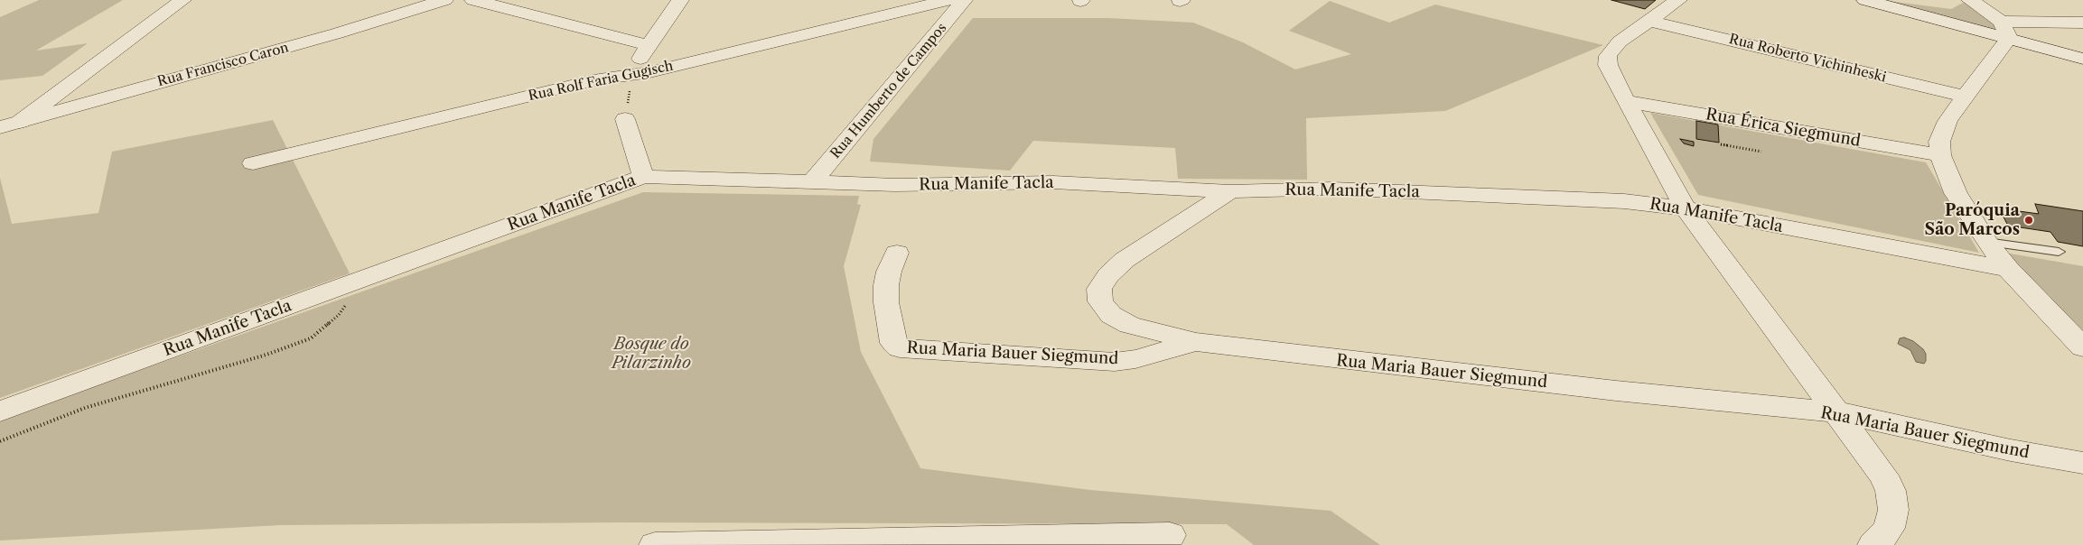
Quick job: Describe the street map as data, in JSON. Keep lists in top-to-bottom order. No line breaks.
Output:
{"streets":{"street":["Rua Roberto Vichinheski","Rua Francisco Caron","Rua Rolf Faria Gugisch","Rua Humberto de Campos","Rua Érica Siegmund","Rua Manife Tacla","Rua Maria Bauer Siegmund"]},"crossings":[["Rua Humberto de Campos","Rua Manife Tacla"]],"parks":["Bosque do Pilarzinho"],"places":["Paróquia São Marcos"]}
